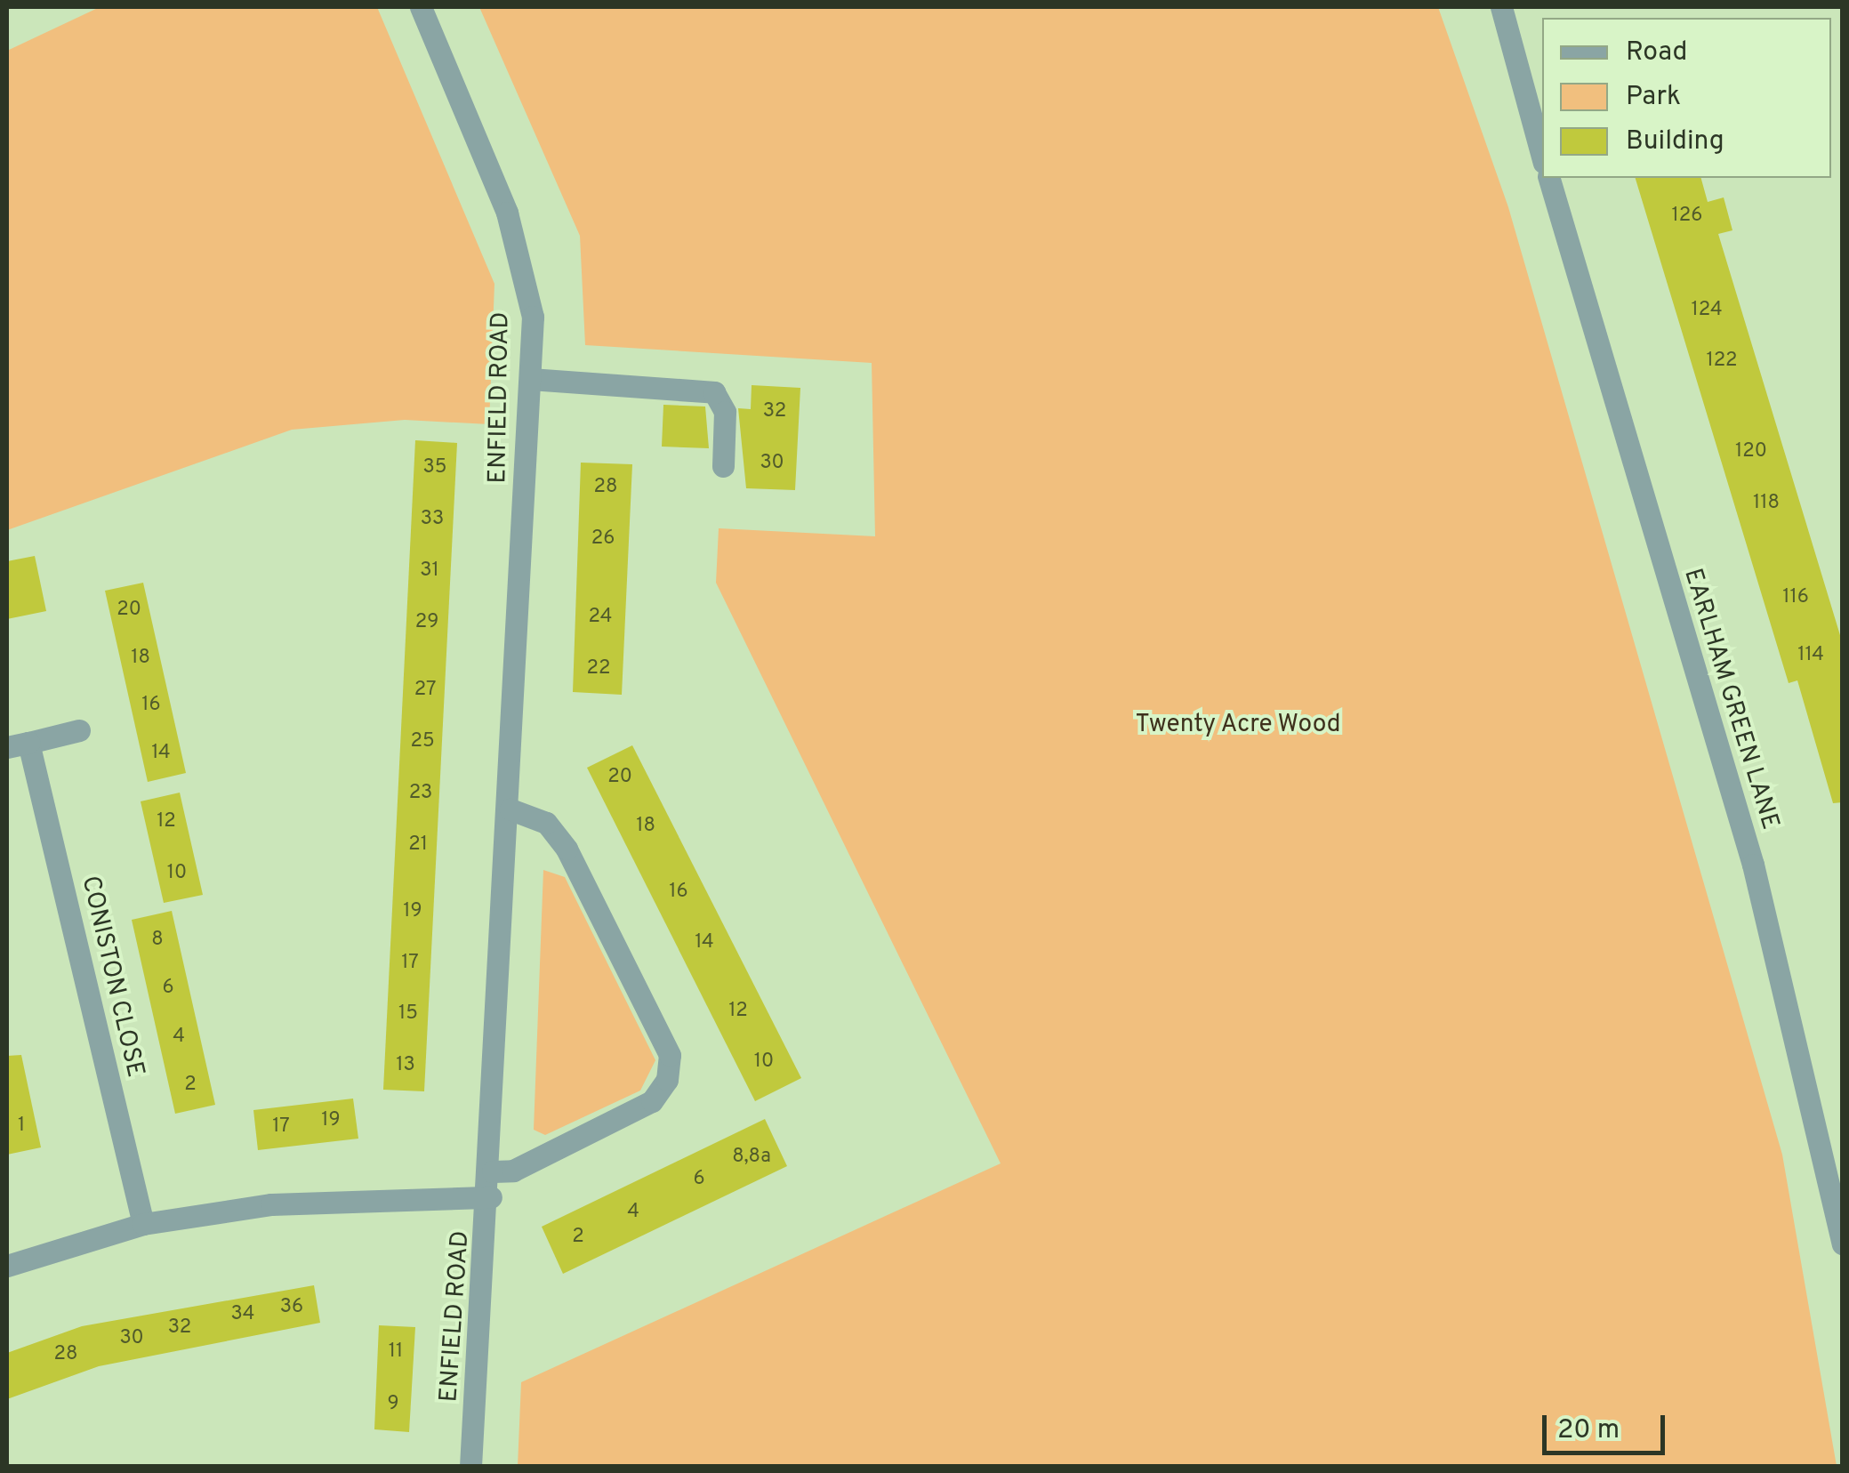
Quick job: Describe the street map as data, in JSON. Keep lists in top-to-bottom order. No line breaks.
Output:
{"streets":{"street":["ENFIELD ROAD","EARLHAM GREEN LANE","CONISTON CLOSE"]},"parks":["Twenty Acre Wood"],"house_numbers":["126","124","122","32","120","30","35","28","118","33","26","31","116","20","24","29","114","18","22","27","16","25","14","20","23","12","18","21","10","16","19","8","14","17","6","12","15","4","10","13","2","19","1","17","8,8a","6","4","2","36","34","32","30","11","28","9"],"legend":["Road","Park","Building"],"scale_bar":"20 m"}
